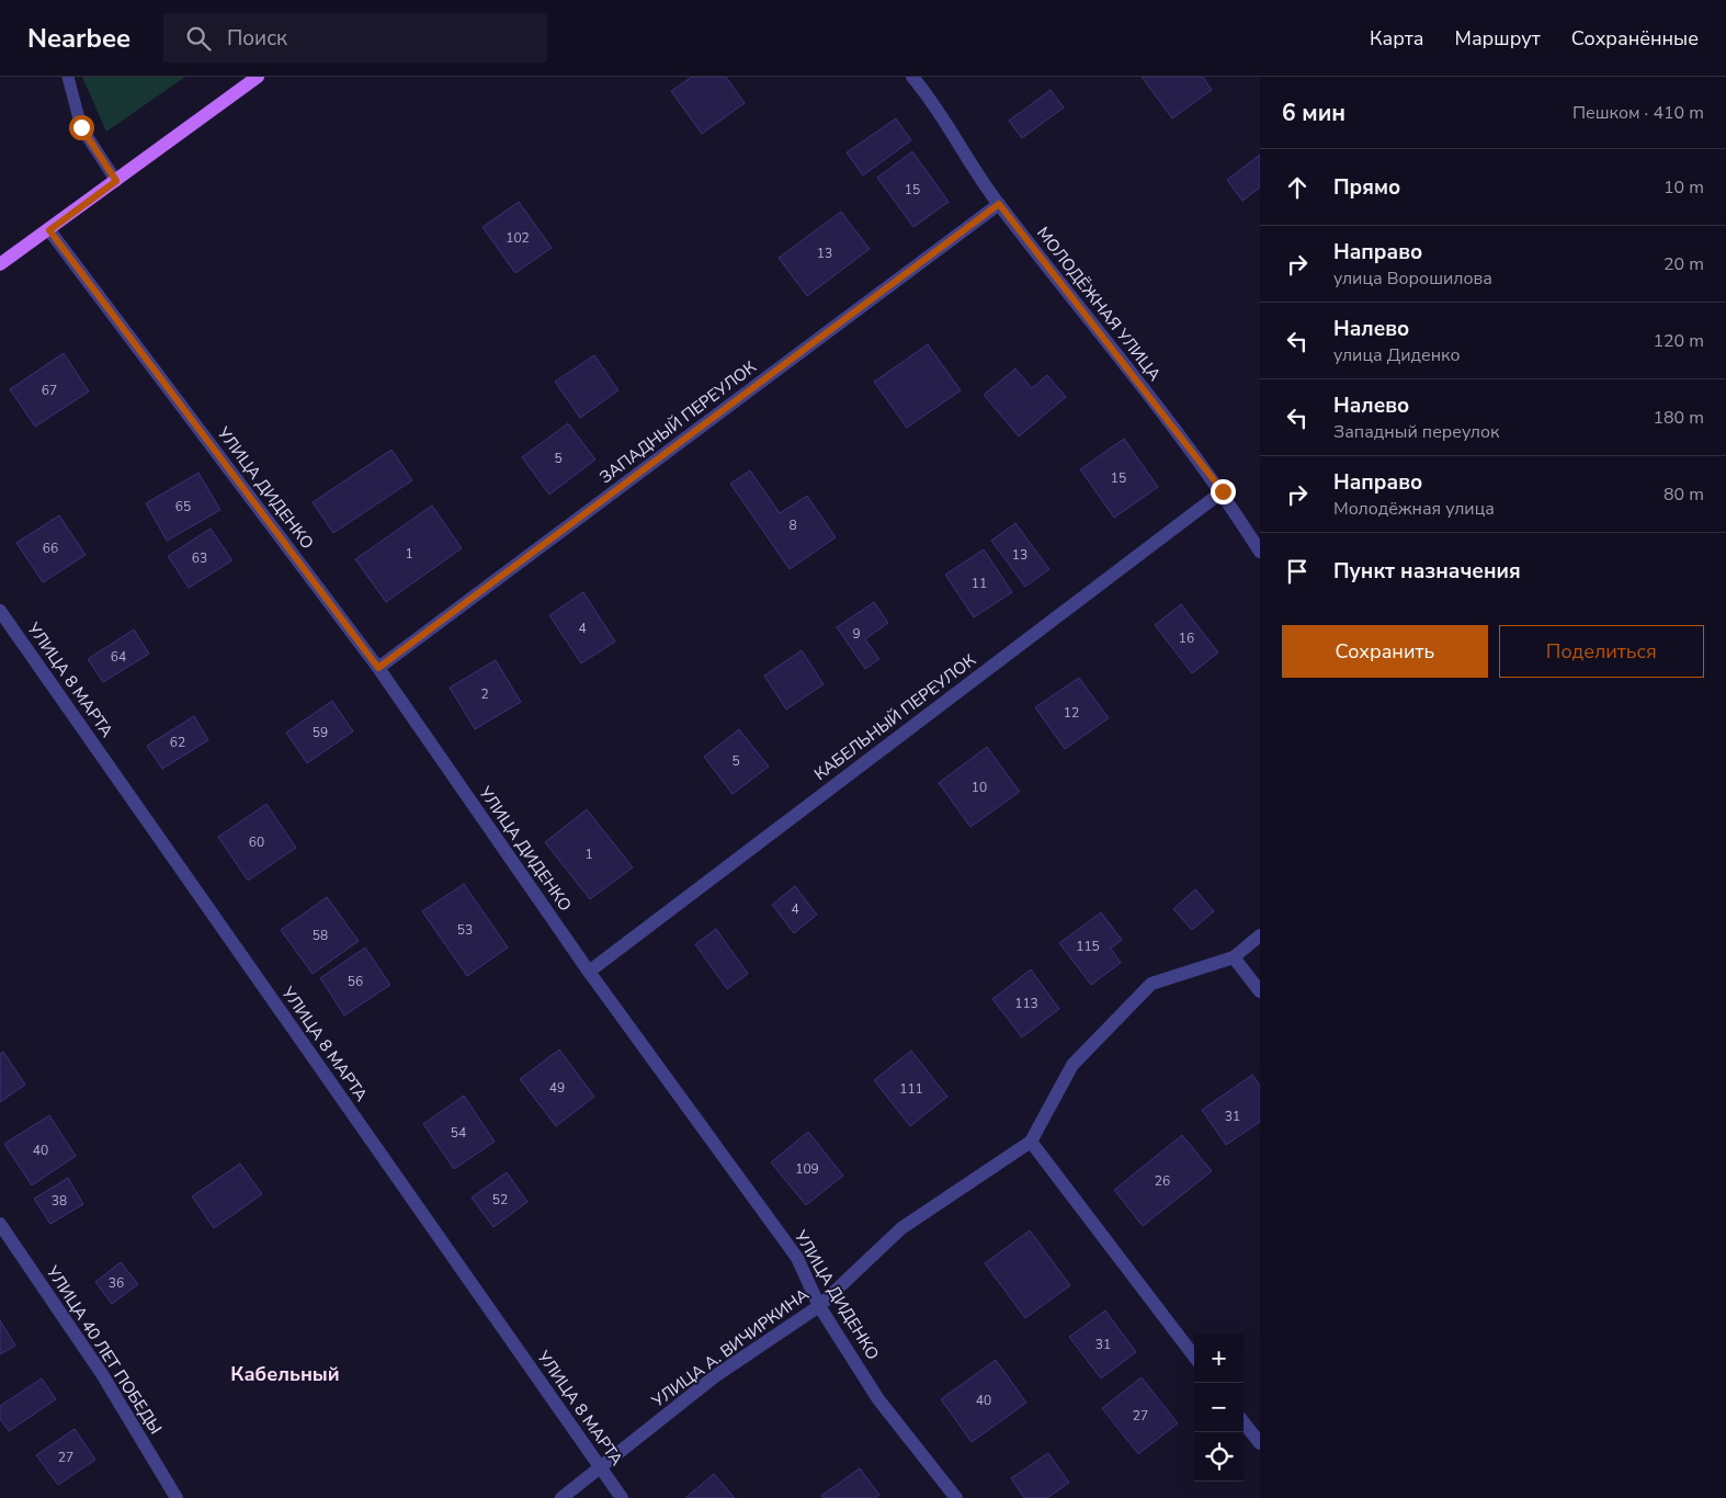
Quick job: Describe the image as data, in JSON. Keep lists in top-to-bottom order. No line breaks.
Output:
{"streets":{"street":["МОЛОДЁЖНАЯ УЛИЦА","ЗАПАДНЫЙ ПЕРЕУЛОК","УЛИЦА ДИДЕНКО","УЛИЦА 8 МАРТА","КАБЕЛЬНЫЙ ПЕРЕУЛОК","УЛИЦА А. ВИЧИРКИНА","УЛИЦА 40 ЛЕТ ПОБЕДЫ"]},"crossings":[["МОЛОДЁЖНАЯ УЛИЦА","ЗАПАДНЫЙ ПЕРЕУЛОК"],["МОЛОДЁЖНАЯ УЛИЦА","КАБЕЛЬНЫЙ ПЕРЕУЛОК"],["ЗАПАДНЫЙ ПЕРЕУЛОК","УЛИЦА ДИДЕНКО"],["УЛИЦА ДИДЕНКО","КАБЕЛЬНЫЙ ПЕРЕУЛОК"],["УЛИЦА ДИДЕНКО","УЛИЦА А. ВИЧИРКИНА"],["УЛИЦА 8 МАРТА","УЛИЦА А. ВИЧИРКИНА"]],"districts":["Кабельный"],"house_numbers":["15","102","13","67","5","15","65","8","66","1","13","63","11","4","9","16","64","2","12","59","62","5","10","60","1","4","53","58","115","56","113","49","111","31","54","40","109","26","52","38","36","31","40","27","27"],"page":{"header":"Nearbee","search":"Поиск","nav":["Карта","Маршрут","Сохранённые"],"heading":["6 мин","Пешком · 410 m"],"list":[["Прямо","10 m"],["Направо","улица Ворошилова","20 m"],["Налево","улица Диденко","120 m"],["Налево","Западный переулок","180 m"],["Направо","Молодёжная улица","80 m"],"Пункт назначения"],"buttons":["Сохранить","Поделиться"],"map_buttons":["+","−"]}}
